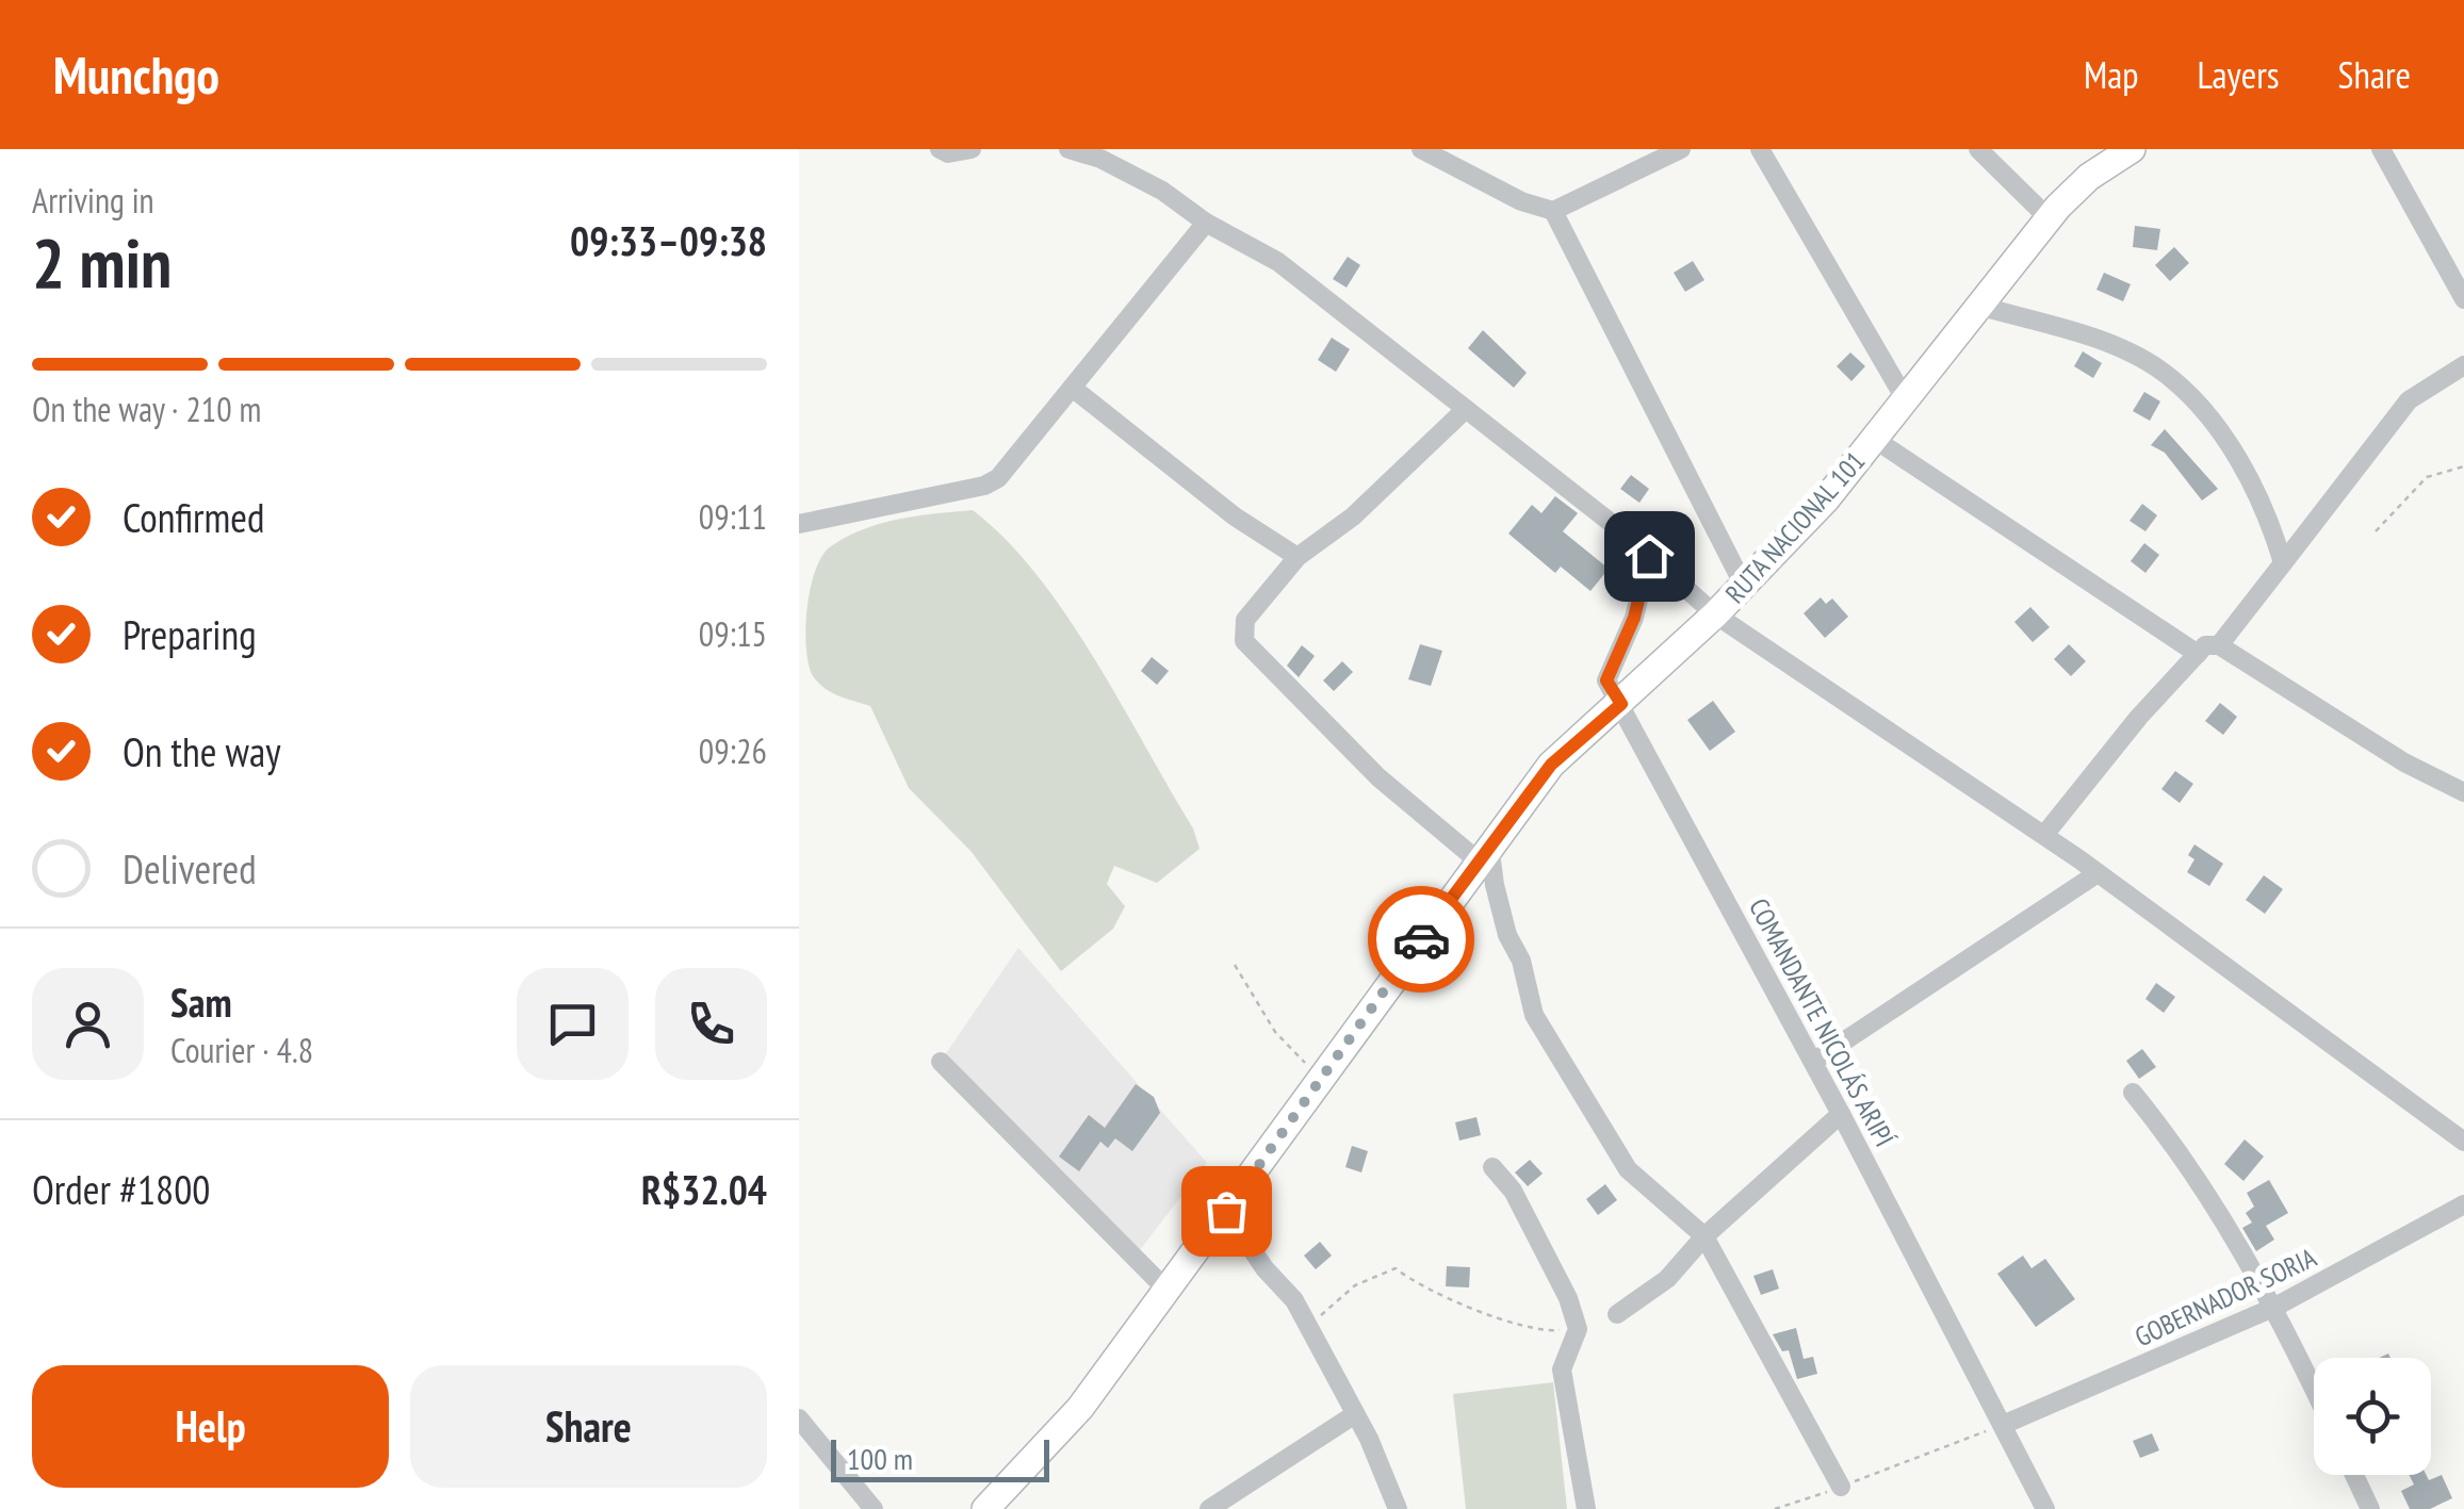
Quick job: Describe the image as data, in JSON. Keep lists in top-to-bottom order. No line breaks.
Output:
{"streets":{"main road":["RUTA NACIONAL 101"],"street":["COMANDANTE NICOLÁS ARIPÍ","GOBERNADOR SORIA"]},"crossings":[["RUTA NACIONAL 101","COMANDANTE NICOLÁS ARIPÍ"],["COMANDANTE NICOLÁS ARIPÍ","GOBERNADOR SORIA"]],"scale_bar":"100 m","page":{"header":"Munchgo","nav":["Map","Layers","Share"],"heading":["2 min","Arriving in","09:33–09:38"],"panel":["Sam","Courier · 4.8","Order #1800","R$32.04"],"bar":"On the way · 210 m","list":[["Confirmed","09:11"],["Preparing","09:15"],["On the way","09:26"],"Delivered"],"buttons":["Help","Share"],"scale":"100 m"}}
